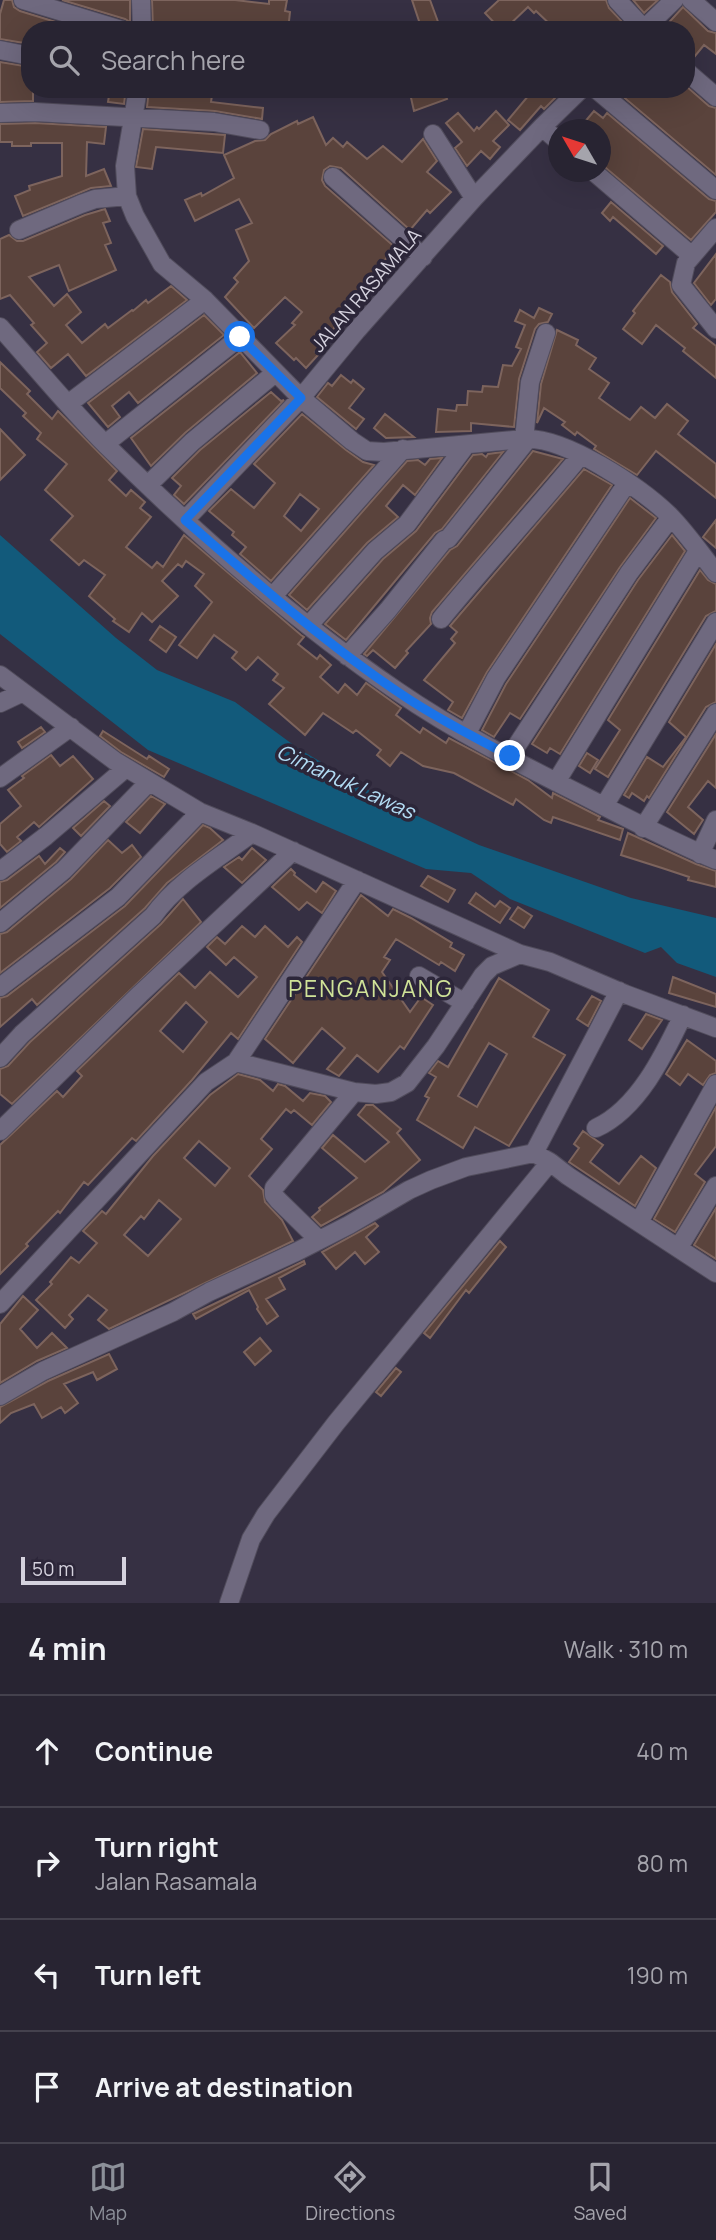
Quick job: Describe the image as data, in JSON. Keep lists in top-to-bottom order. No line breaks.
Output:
{"streets":{"street":["JALAN RASAMALA"]},"districts":["PENGANJANG"],"water":["Cimanuk Lawas"],"scale_bar":"50 m","north":"top left","page":{"search":"Search here","scale":"50 m","heading":["4 min","Walk · 310 m"],"list":[["Continue","40 m"],["Turn right","Jalan Rasamala","80 m"],["Turn left","190 m"],"Arrive at destination"],"nav":["Map","Directions","Saved"]}}
